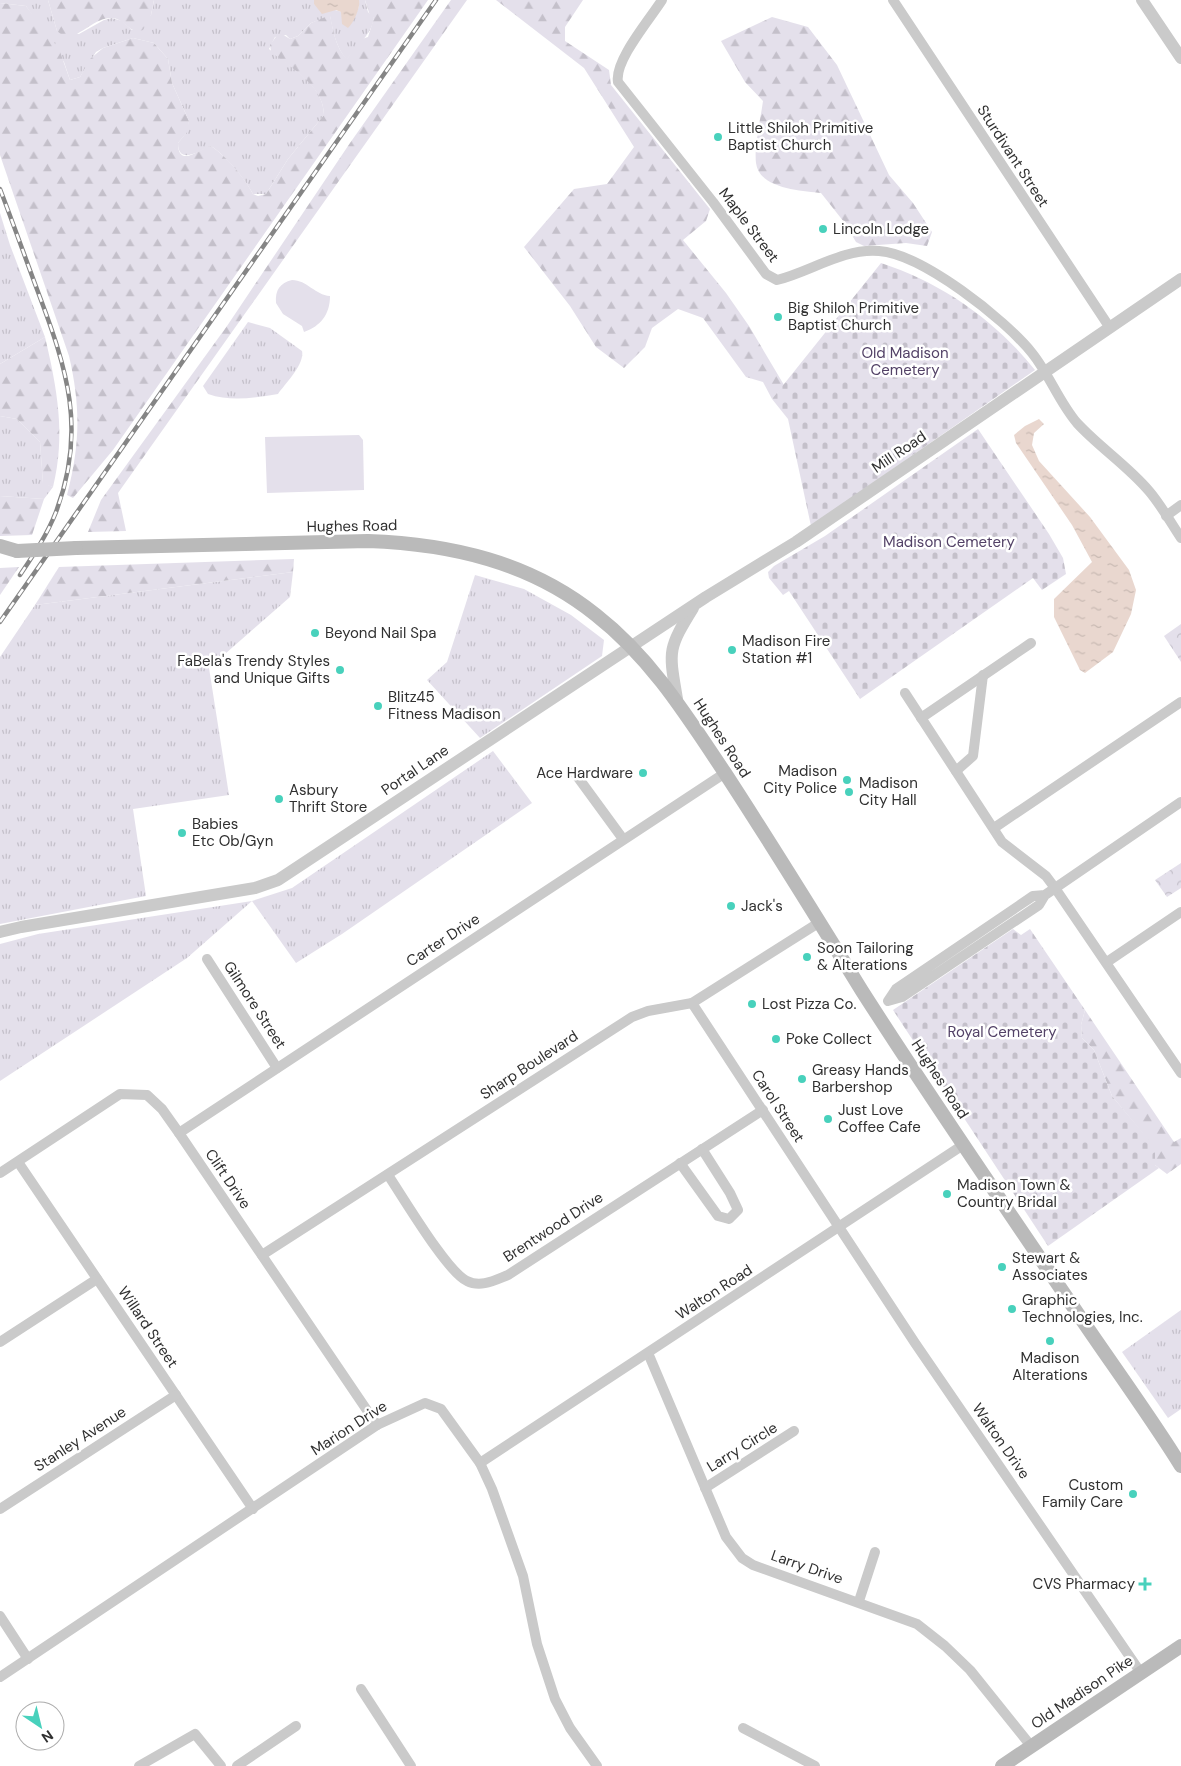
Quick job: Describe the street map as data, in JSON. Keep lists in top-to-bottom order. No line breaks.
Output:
{"streets":{"main road":["Hughes Road","Old Madison Pike"],"street":["Sturdivant Street","Maple Street","Mill Road","Portal Lane","Carter Drive","Gilmore Street","Sharp Boulevard","Carol Street","Clift Drive","Brentwood Drive","Walton Road","Willard Street","Marion Drive","Stanley Avenue","Walton Drive","Larry Circle","Larry Drive"]},"crossings":[["Sturdivant Street","Mill Road"],["Maple Street","Mill Road"],["Mill Road","Hughes Road"],["Mill Road","Portal Lane"],["Hughes Road","Portal Lane"],["Hughes Road","Carter Drive"],["Hughes Road","Sharp Boulevard"],["Hughes Road","Walton Road"],["Carter Drive","Gilmore Street"],["Carter Drive","Clift Drive"],["Sharp Boulevard","Carol Street"],["Sharp Boulevard","Clift Drive"],["Sharp Boulevard","Brentwood Drive"],["Carol Street","Brentwood Drive"],["Carol Street","Walton Road"],["Carol Street","Walton Drive"],["Clift Drive","Willard Street"],["Clift Drive","Marion Drive"],["Walton Road","Marion Drive"],["Walton Road","Walton Drive"],["Walton Road","Larry Drive"],["Willard Street","Marion Drive"],["Willard Street","Stanley Avenue"],["Walton Drive","Old Madison Pike"],["Larry Circle","Larry Drive"],["Larry Drive","Old Madison Pike"]],"parks":["Old Madison Cemetery","Madison Cemetery","Royal Cemetery"],"places":{"other":["Little Shiloh Primitive Baptist Church","Lincoln Lodge","Big Shiloh Primitive Baptist Church","Beyond Nail Spa","Madison Fire Station #1","FaBela's Trendy Styles and Unique Gifts","Blitz45 Fitness Madison","Ace Hardware","Madison City Police","Madison City Hall","Asbury Thrift Store","Babies Etc Ob/Gyn","Jack's","Soon Tailoring & Alterations","Lost Pizza Co.","Poke Collect","Greasy Hands Barbershop","Just Love Coffee Cafe","Madison Town & Country Bridal","Stewart & Associates","Graphic Technologies, Inc.","Madison Alterations","Custom Family Care"],"health":["CVS Pharmacy"]},"north":"bottom right"}
